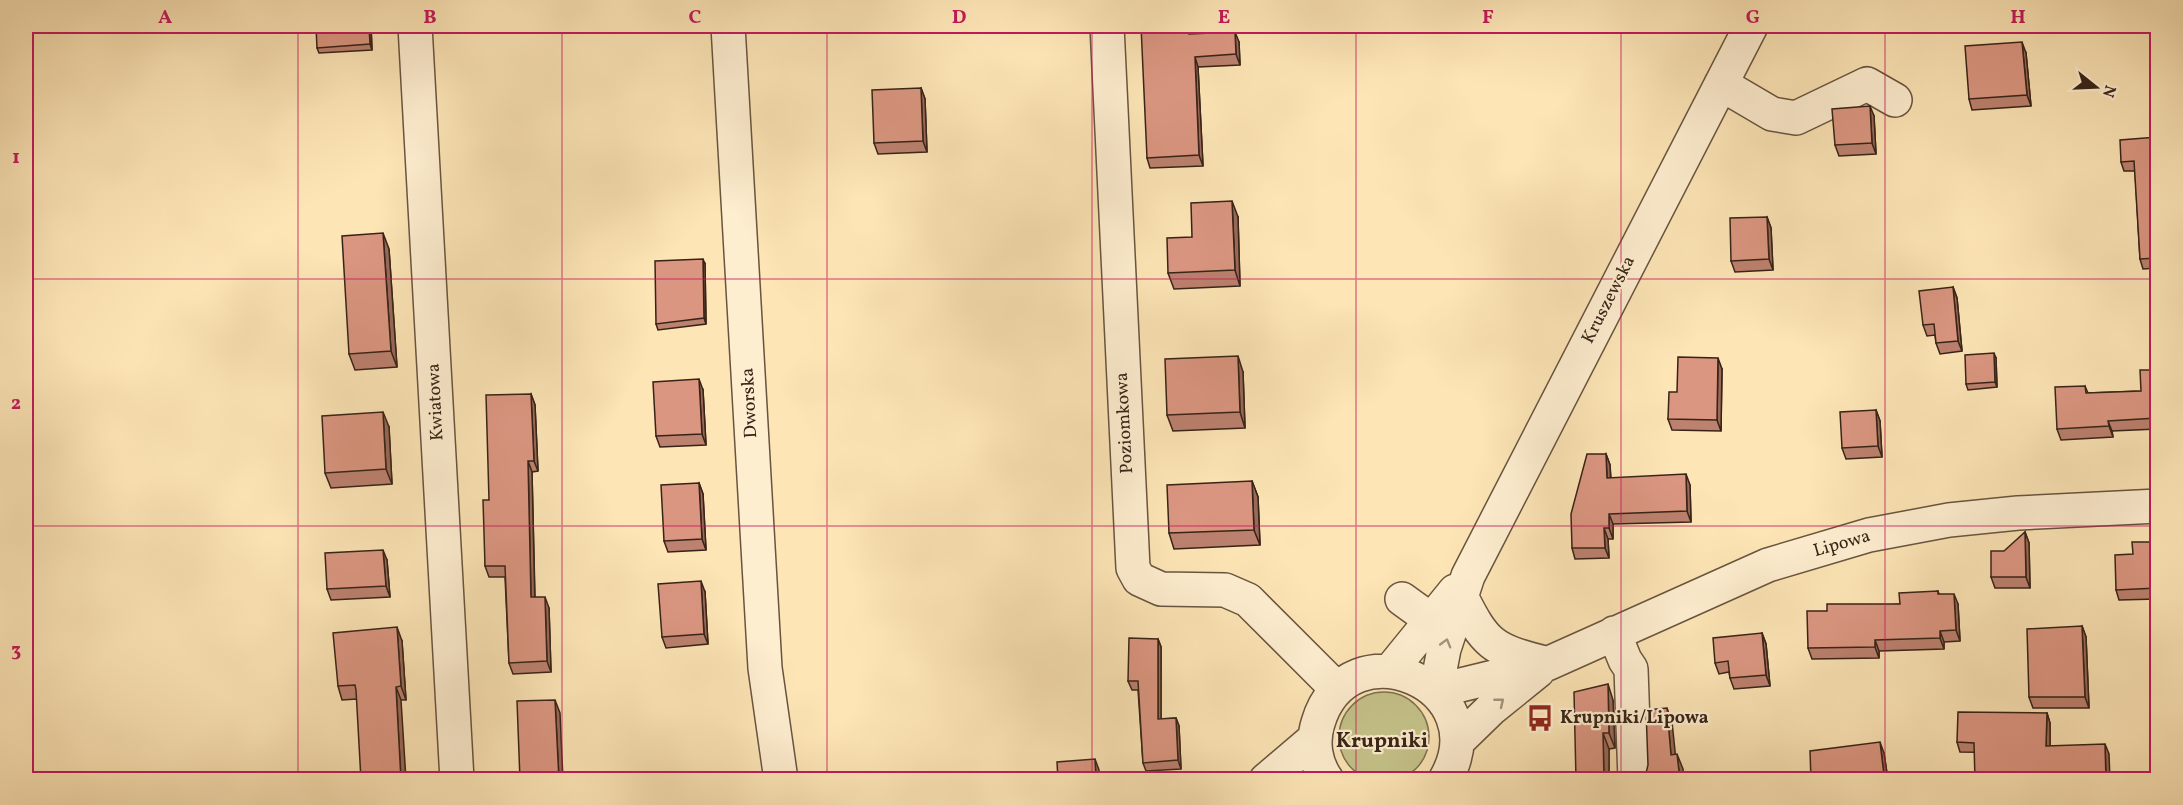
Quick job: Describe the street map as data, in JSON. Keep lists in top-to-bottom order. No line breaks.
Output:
{"streets":{"street":["Kruszewska","Kwiatowa","Dworska","Poziomkowa","Lipowa"]},"crossings":[["Kruszewska","Lipowa"]],"districts":["Krupniki"],"places":{"bus stop":["Krupniki/Lipowa"]},"north":"right","grid":{"columns":["A","B","C","D","E","F","G","H"],"rows":["1","2","3"]}}
